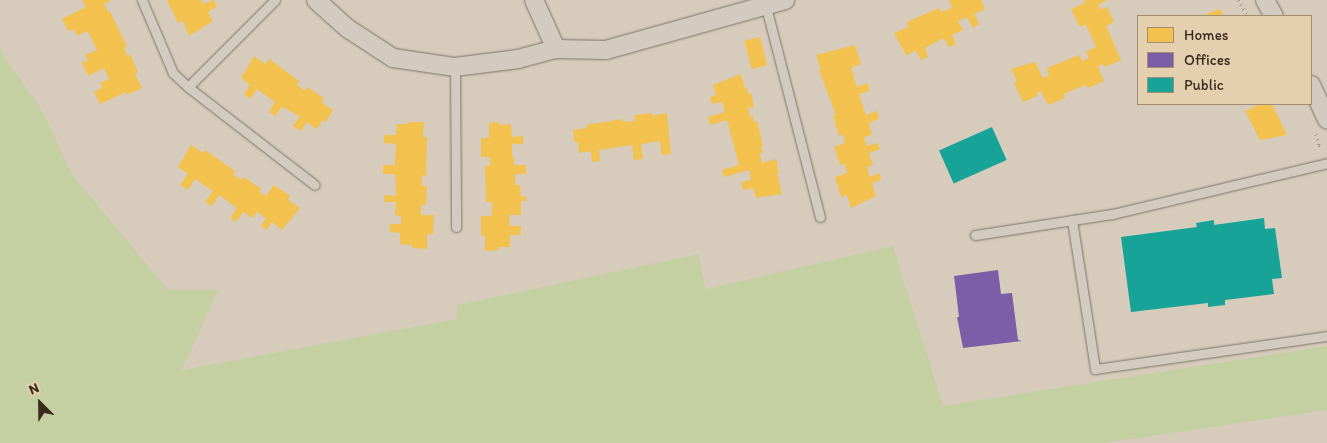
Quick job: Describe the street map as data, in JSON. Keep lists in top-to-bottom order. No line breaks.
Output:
{"legend":["Homes","Offices","Public"],"north":"top left"}
